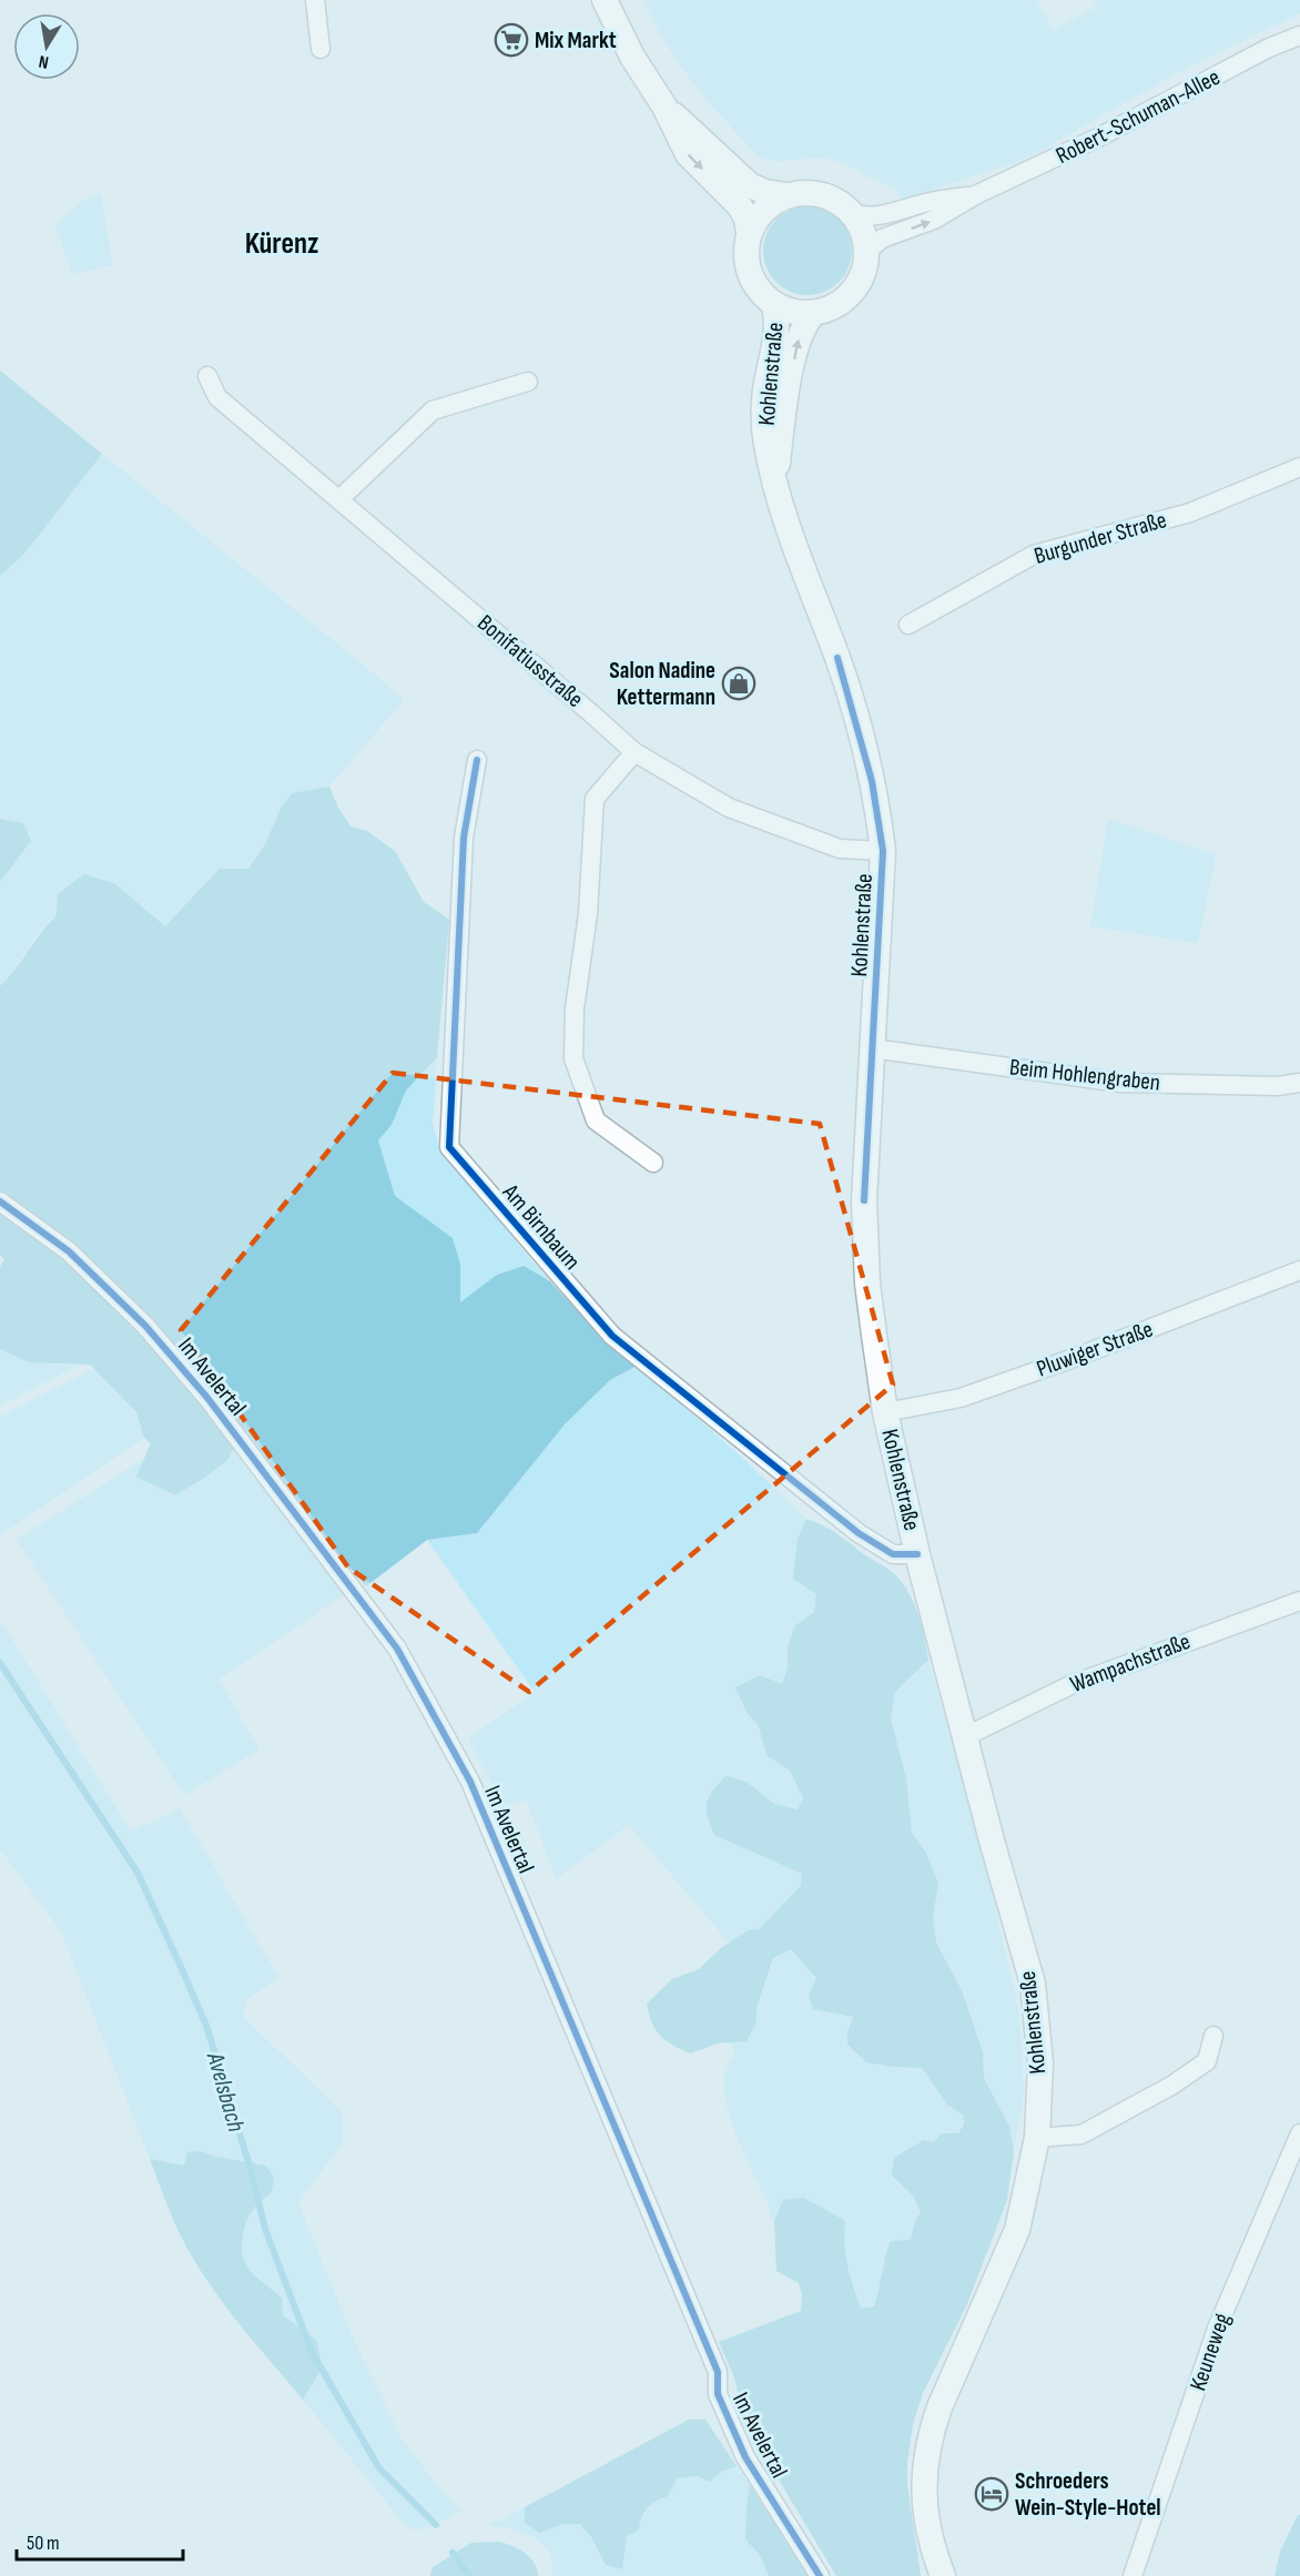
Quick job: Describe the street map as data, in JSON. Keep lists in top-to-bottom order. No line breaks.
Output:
{"streets":{"main road":["Kohlenstraße"],"street":["Robert-Schuman-Allee","Burgunder Straße","Bonifatiusstraße","Beim Hohlengraben","Am Birnbaum","Pluwiger Straße","Im Avelertal","Wampachstraße","Keuneweg"]},"crossings":[["Robert-Schuman-Allee","Kohlenstraße"],["Kohlenstraße","Bonifatiusstraße"],["Kohlenstraße","Beim Hohlengraben"],["Kohlenstraße","Am Birnbaum"],["Kohlenstraße","Pluwiger Straße"],["Kohlenstraße","Wampachstraße"]],"districts":["Kürenz"],"water":["Avelsbach"],"places":{"supermarket":["Mix Markt"],"shop":["Salon Nadine Kettermann"],"hotel":["Schroeders Wein-Style-Hotel"]},"scale_bar":"50 m","north":"bottom"}
